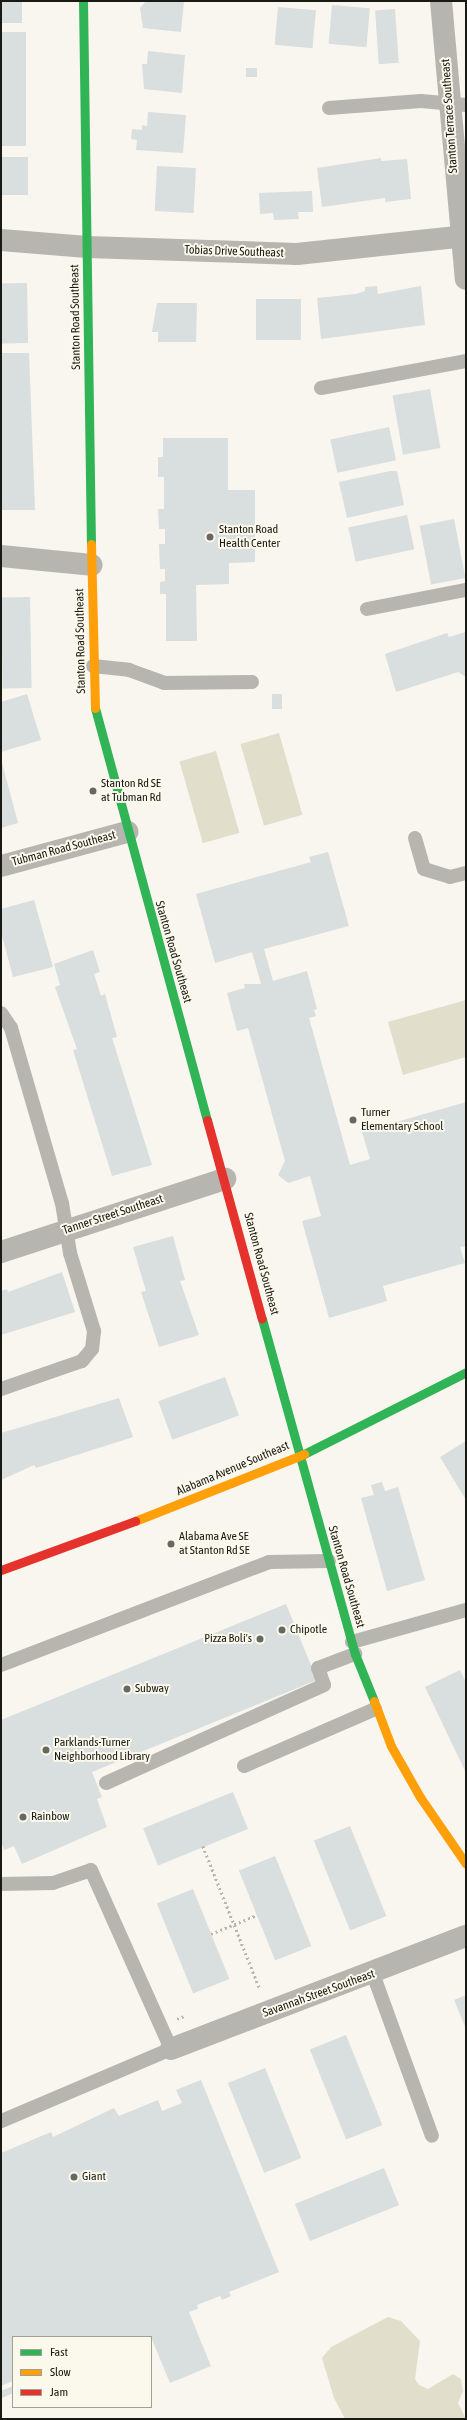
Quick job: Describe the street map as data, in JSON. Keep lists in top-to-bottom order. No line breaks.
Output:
{"streets":{"street":["Stanton Terrace Southeast","Tobias Drive Southeast","Stanton Road Southeast","Tubman Road Southeast","Tanner Street Southeast","Alabama Avenue Southeast","Savannah Street Southeast"]},"crossings":[["Stanton Terrace Southeast","Tobias Drive Southeast"],["Tobias Drive Southeast","Stanton Road Southeast"],["Stanton Road Southeast","Tubman Road Southeast"],["Stanton Road Southeast","Tanner Street Southeast"],["Stanton Road Southeast","Alabama Avenue Southeast"]],"places":["Stanton Road Health Center","Stanton Rd SE at Tubman Rd","Turner Elementary School","Alabama Ave SE at Stanton Rd SE","Chipotle","Pizza Boli's","Subway","Parklands-Turner Neighborhood Library","Rainbow","Giant"],"legend":["Fast","Slow","Jam"]}
